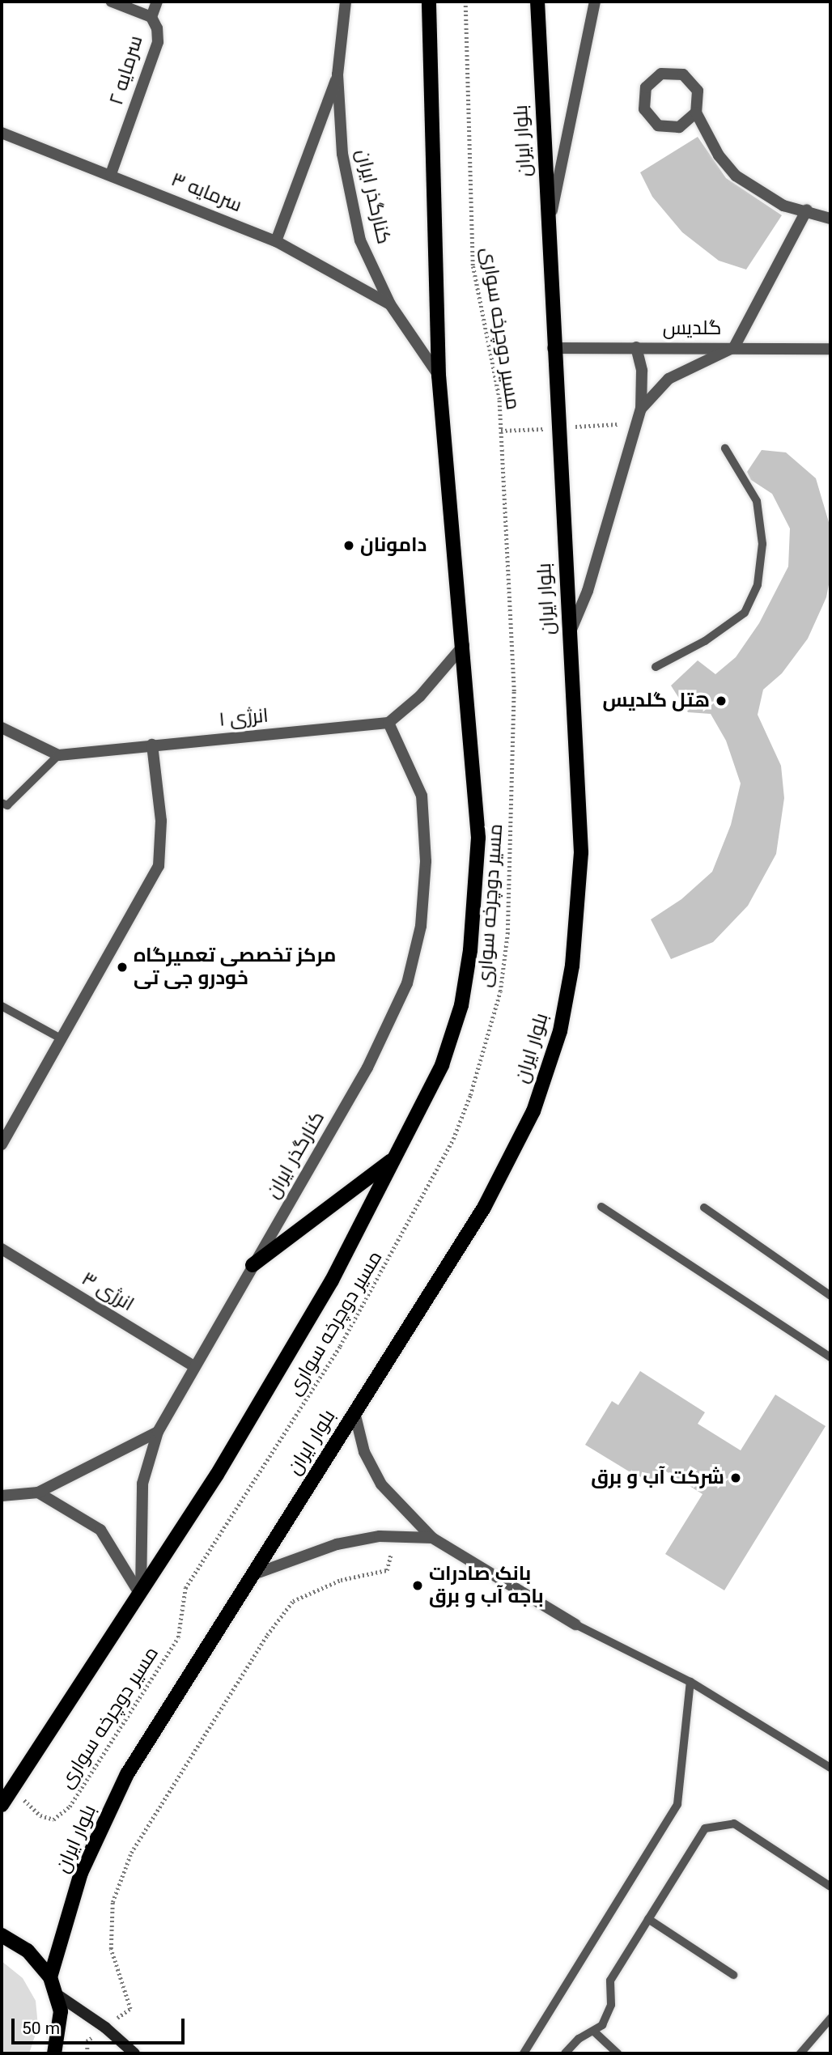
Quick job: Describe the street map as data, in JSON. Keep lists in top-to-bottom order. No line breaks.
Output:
{"streets":{"main road":["بلوار ایران"],"street":["سرمایه ۲","سرمایه ۳","کنارگذر ایران","گلدیس","انرژی ۱","انرژی ۳"],"path":["مسیر دوچرخه سواری"]},"crossings":[["سرمایه ۲","سرمایه ۳"],["بلوار ایران","گلدیس"],["سرمایه ۳","کنارگذر ایران"],["کنارگذر ایران","انرژی ۱"],["کنارگذر ایران","انرژی ۳"]],"places":["دامونان","هتل گلدیس","مرکز تخصصی تعمیرگاه خودرو جی تی","شرکت آب و برق","بانک صادرات باجه آب و برق"],"scale_bar":"50 m"}
